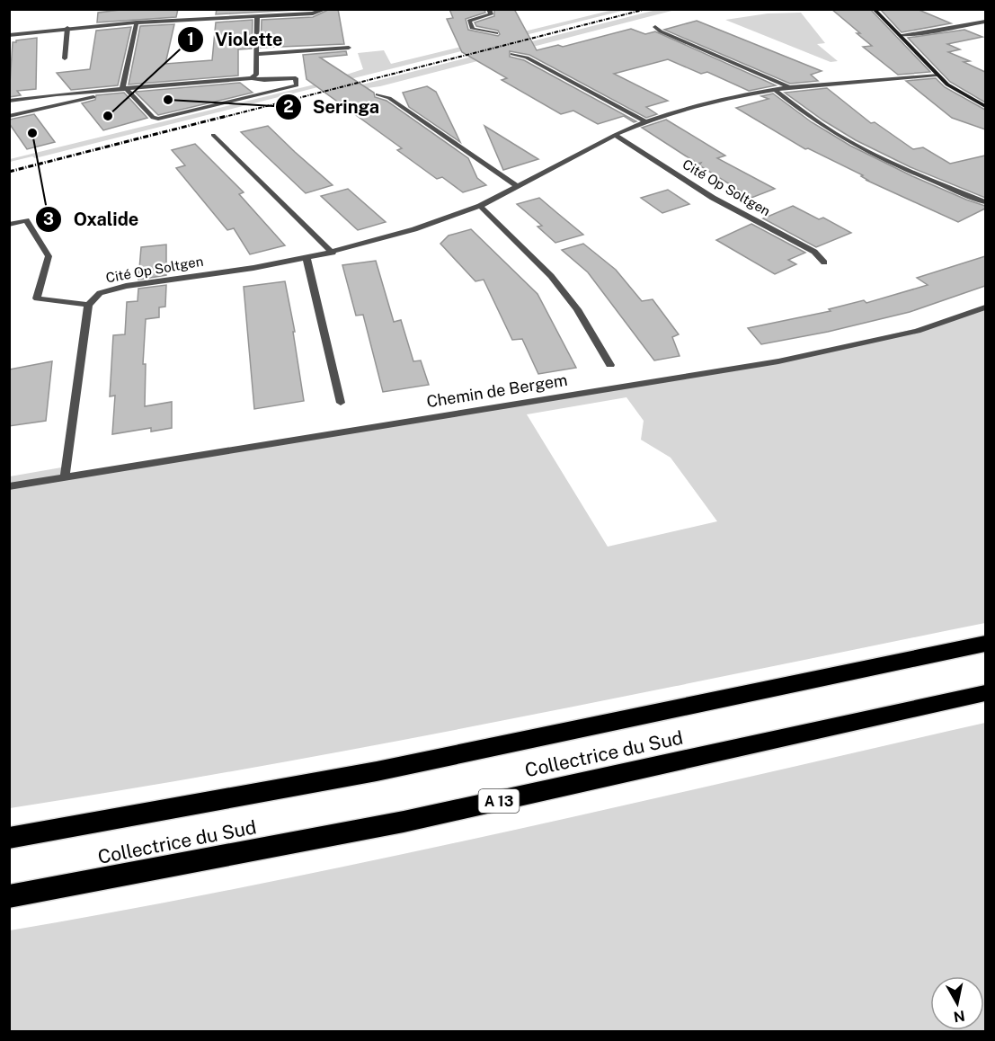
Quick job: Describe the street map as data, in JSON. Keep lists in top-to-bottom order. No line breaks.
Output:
{"streets":{"highway":["Collectrice du Sud","A 13"],"street":["Cité Op Soltgen","Chemin de Bergem"]},"places":["Seringa","Violette","Oxalide"],"north":"bottom"}
